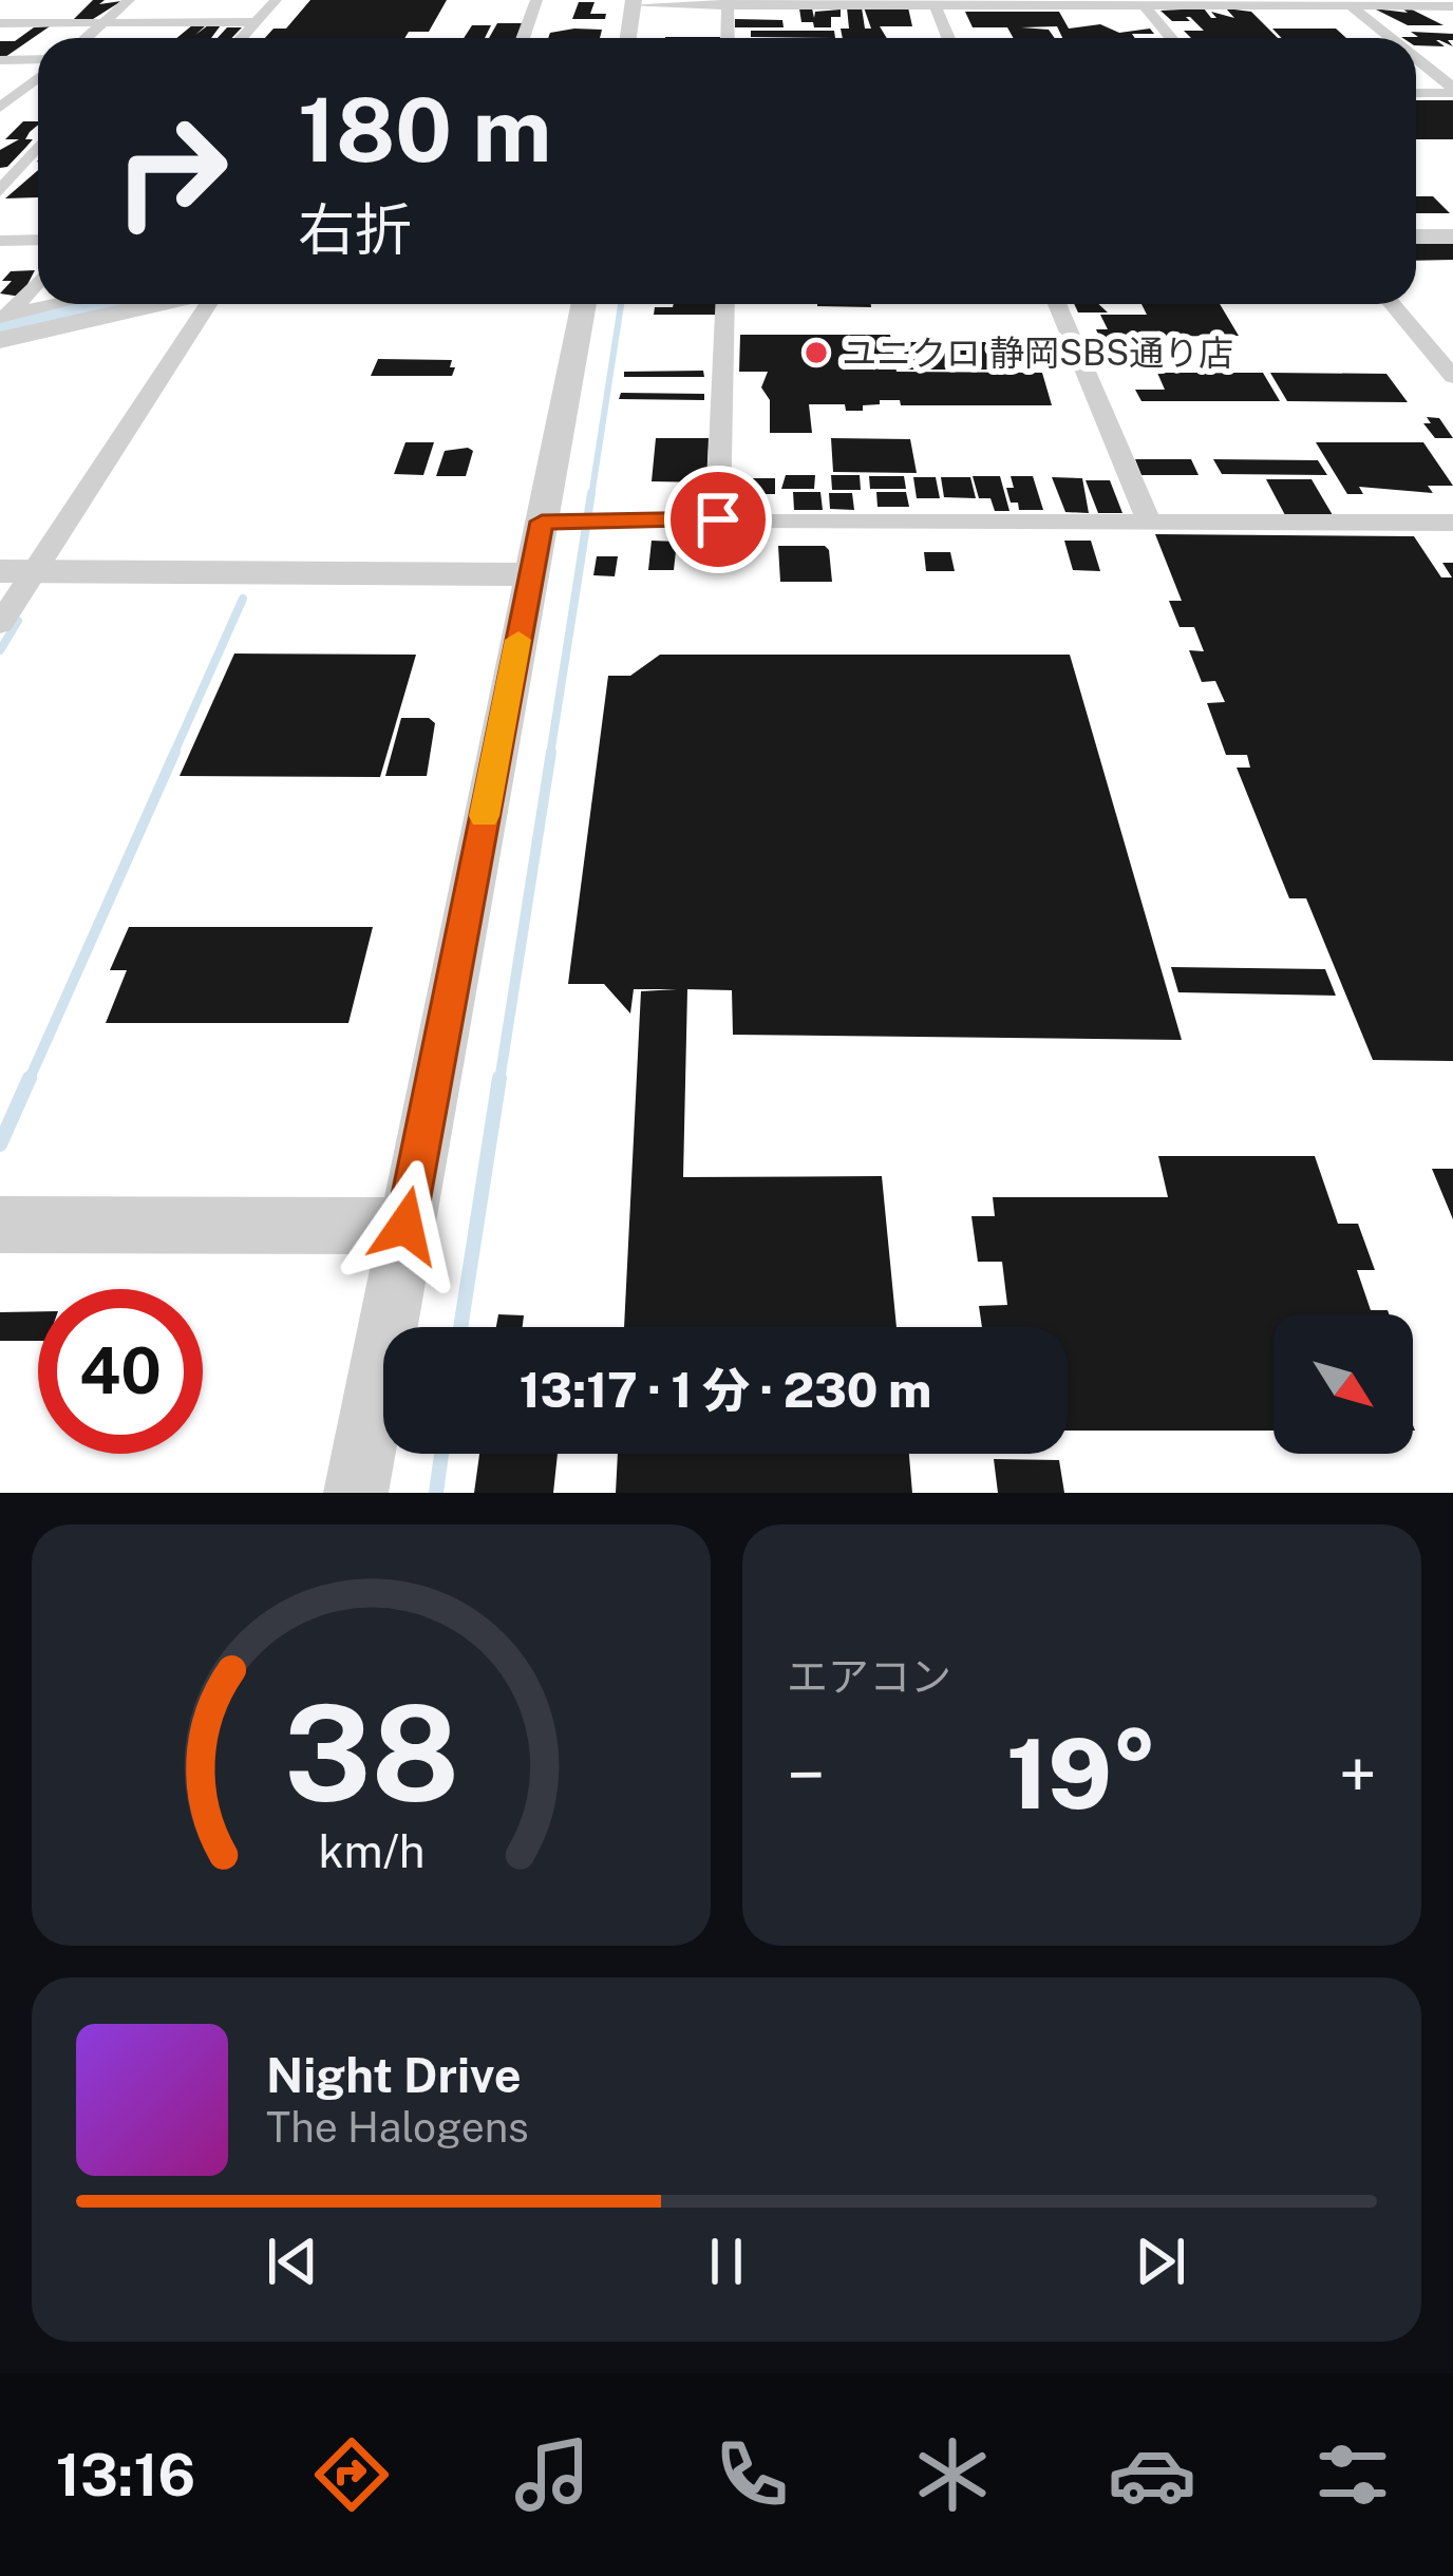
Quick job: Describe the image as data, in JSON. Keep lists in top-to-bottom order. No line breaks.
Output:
{"places":["ユニクロ 静岡SBS通り店"],"north":"bottom right","page":{"turn":["180 m","右折"],"limit":"40","trip":"13:17 · 1 分 · 230 m","tile":"エアコン","heat":["−","19°","+"],"song":["Night Drive","The Halogens"],"tabs":"13:16","gauge":["38","km/h"]}}
